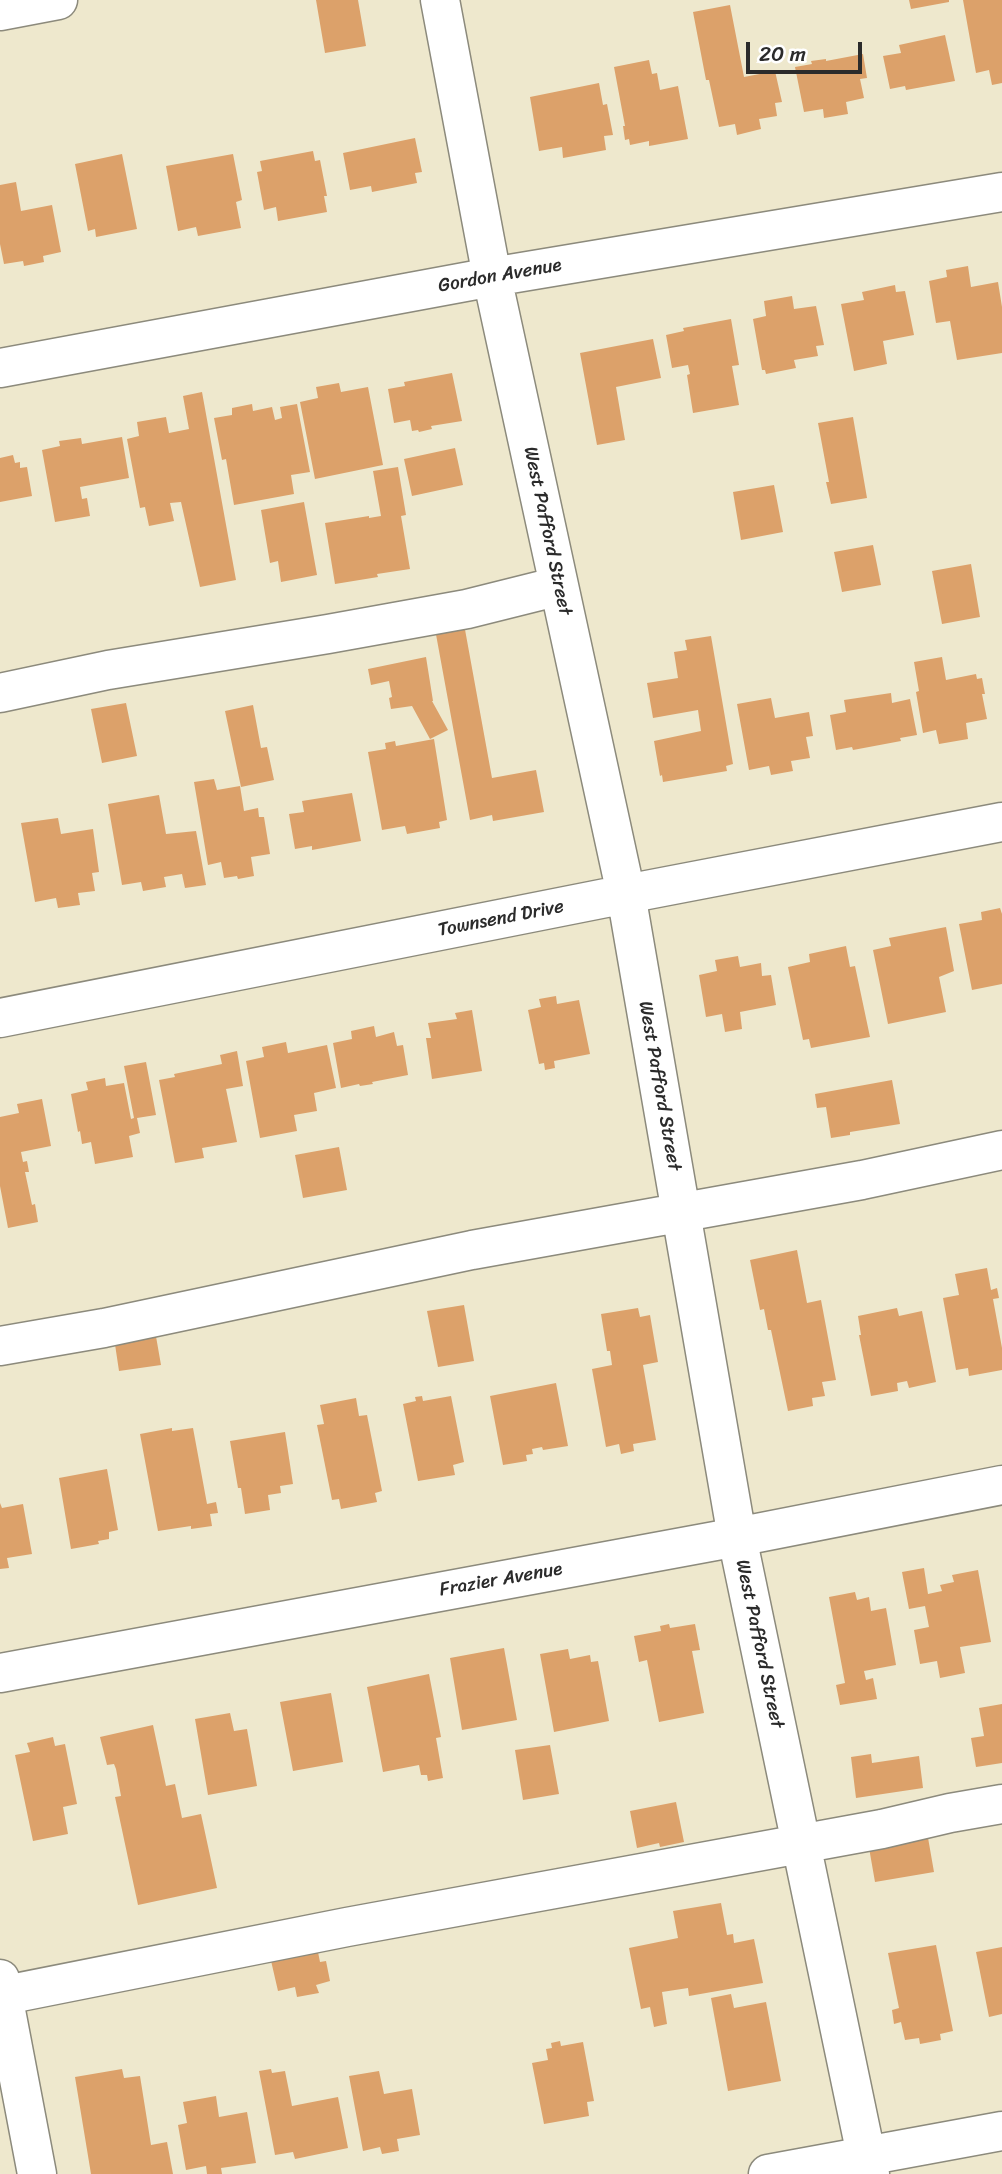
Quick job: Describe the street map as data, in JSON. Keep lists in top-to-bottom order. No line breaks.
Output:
{"streets":{"street":["Gordon Avenue","West Pafford Street","Townsend Drive","Frazier Avenue"]},"crossings":[["Gordon Avenue","West Pafford Street"],["West Pafford Street","Townsend Drive"],["West Pafford Street","Frazier Avenue"]],"scale_bar":"20 m"}
